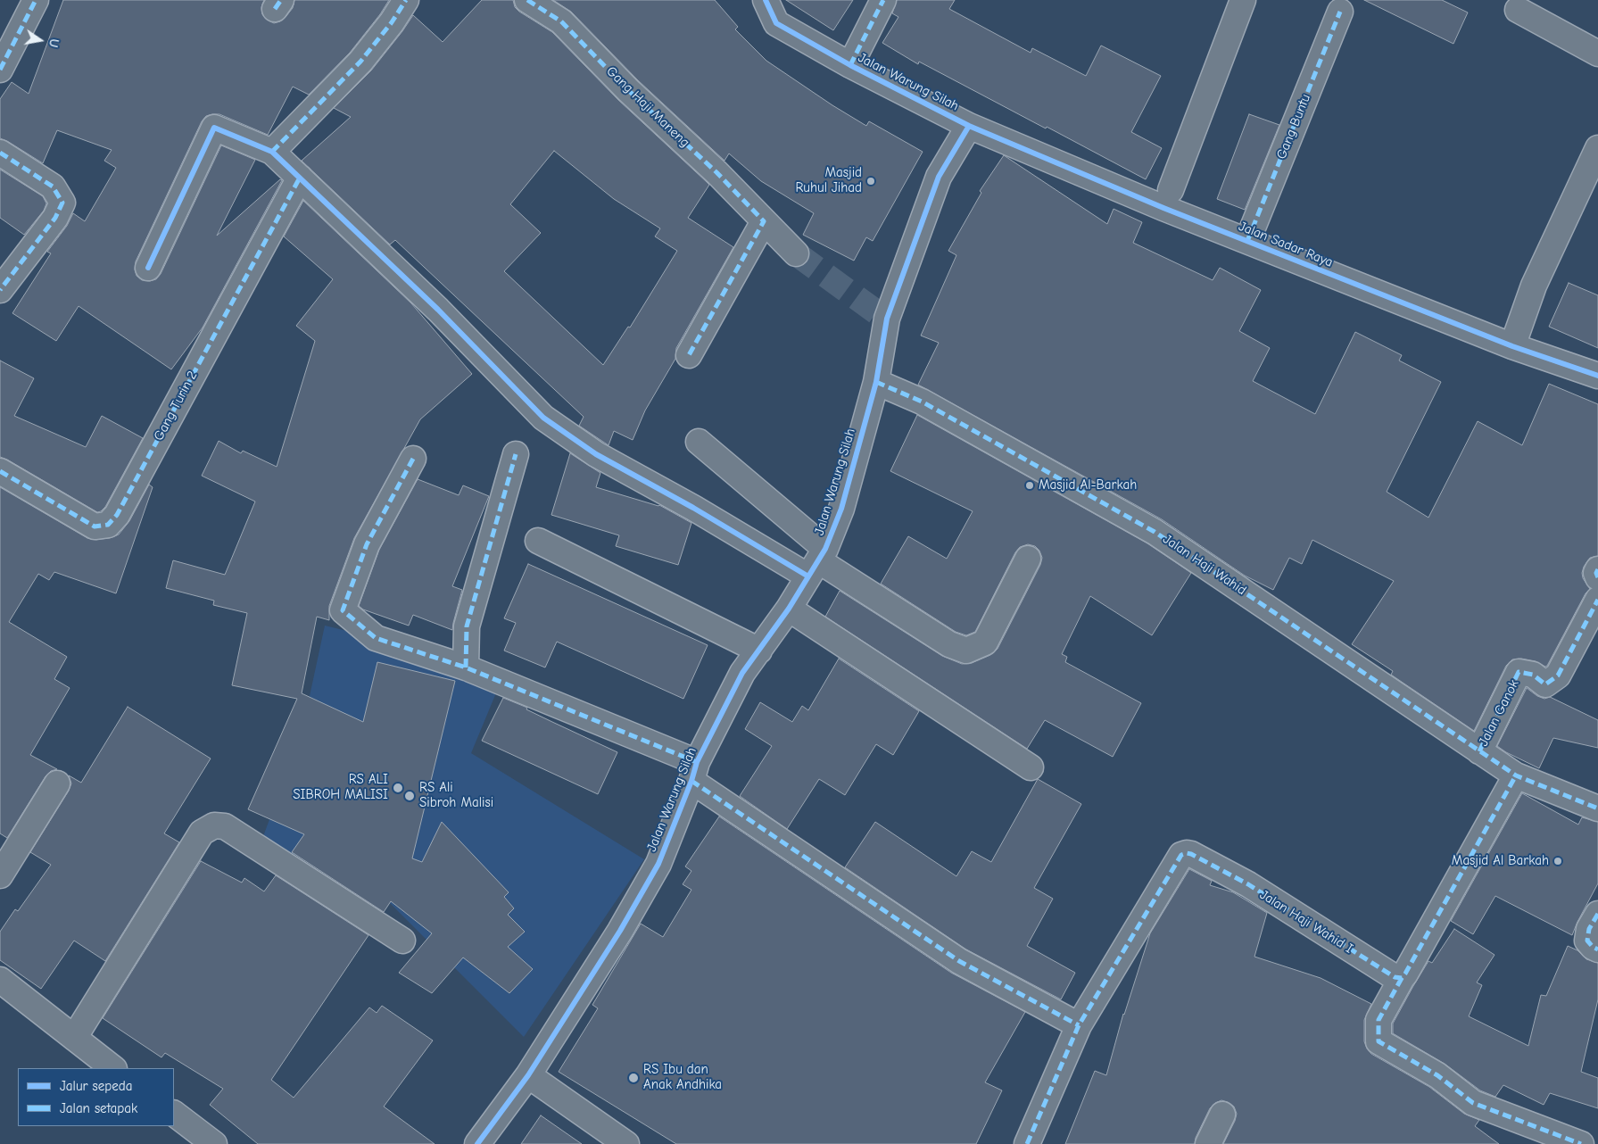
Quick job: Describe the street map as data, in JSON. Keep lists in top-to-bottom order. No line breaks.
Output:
{"streets":{"street":["Jalan Warung Silah","Gang Haji Maneng","Gang Buntu","Jalan Sadar Raya","Gang Turin 2","Jalan Haji Wahid","Jalan Ganok","Jalan Haji Wahid I"]},"crossings":[["Jalan Warung Silah","Jalan Sadar Raya"],["Jalan Warung Silah","Jalan Haji Wahid"],["Gang Buntu","Jalan Sadar Raya"],["Jalan Haji Wahid","Jalan Ganok"]],"places":["Masjid Ruhul Jihad","Masjid Al-Barkah","RS ALI SIBROH MALISI","RS Ali Sibroh Malisi","Masjid Al Barkah","RS Ibu dan Anak Andhika"],"legend":["Jalur sepeda","Jalan setapak"],"north":"right"}
